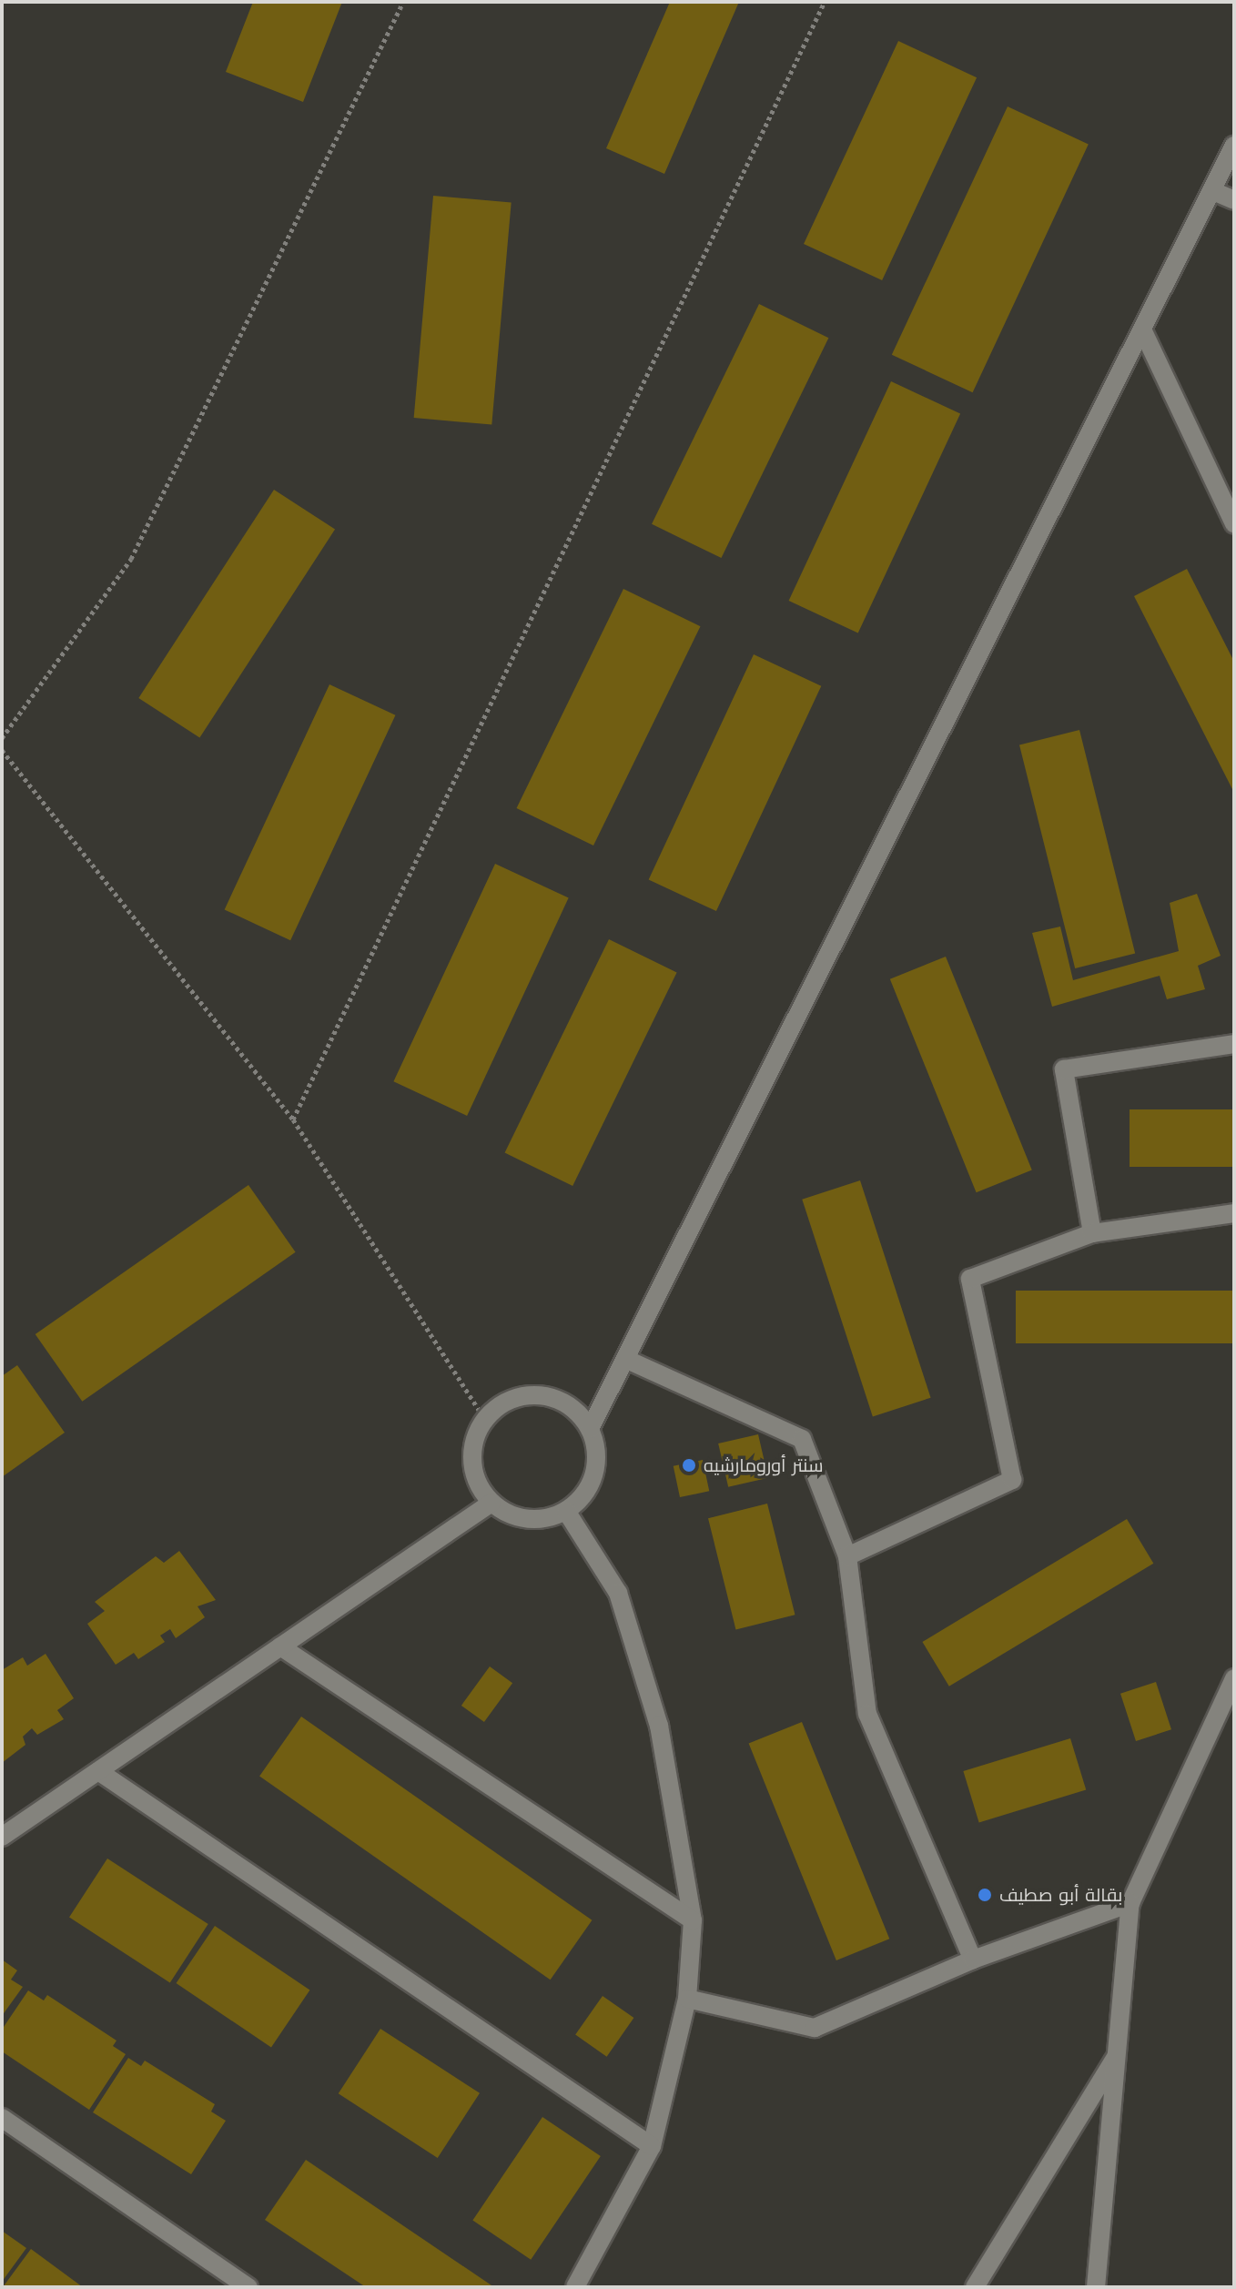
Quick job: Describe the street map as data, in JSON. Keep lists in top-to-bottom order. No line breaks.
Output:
{"places":["سنتر أورومارشيه","بقالة أبو صطيف"]}
